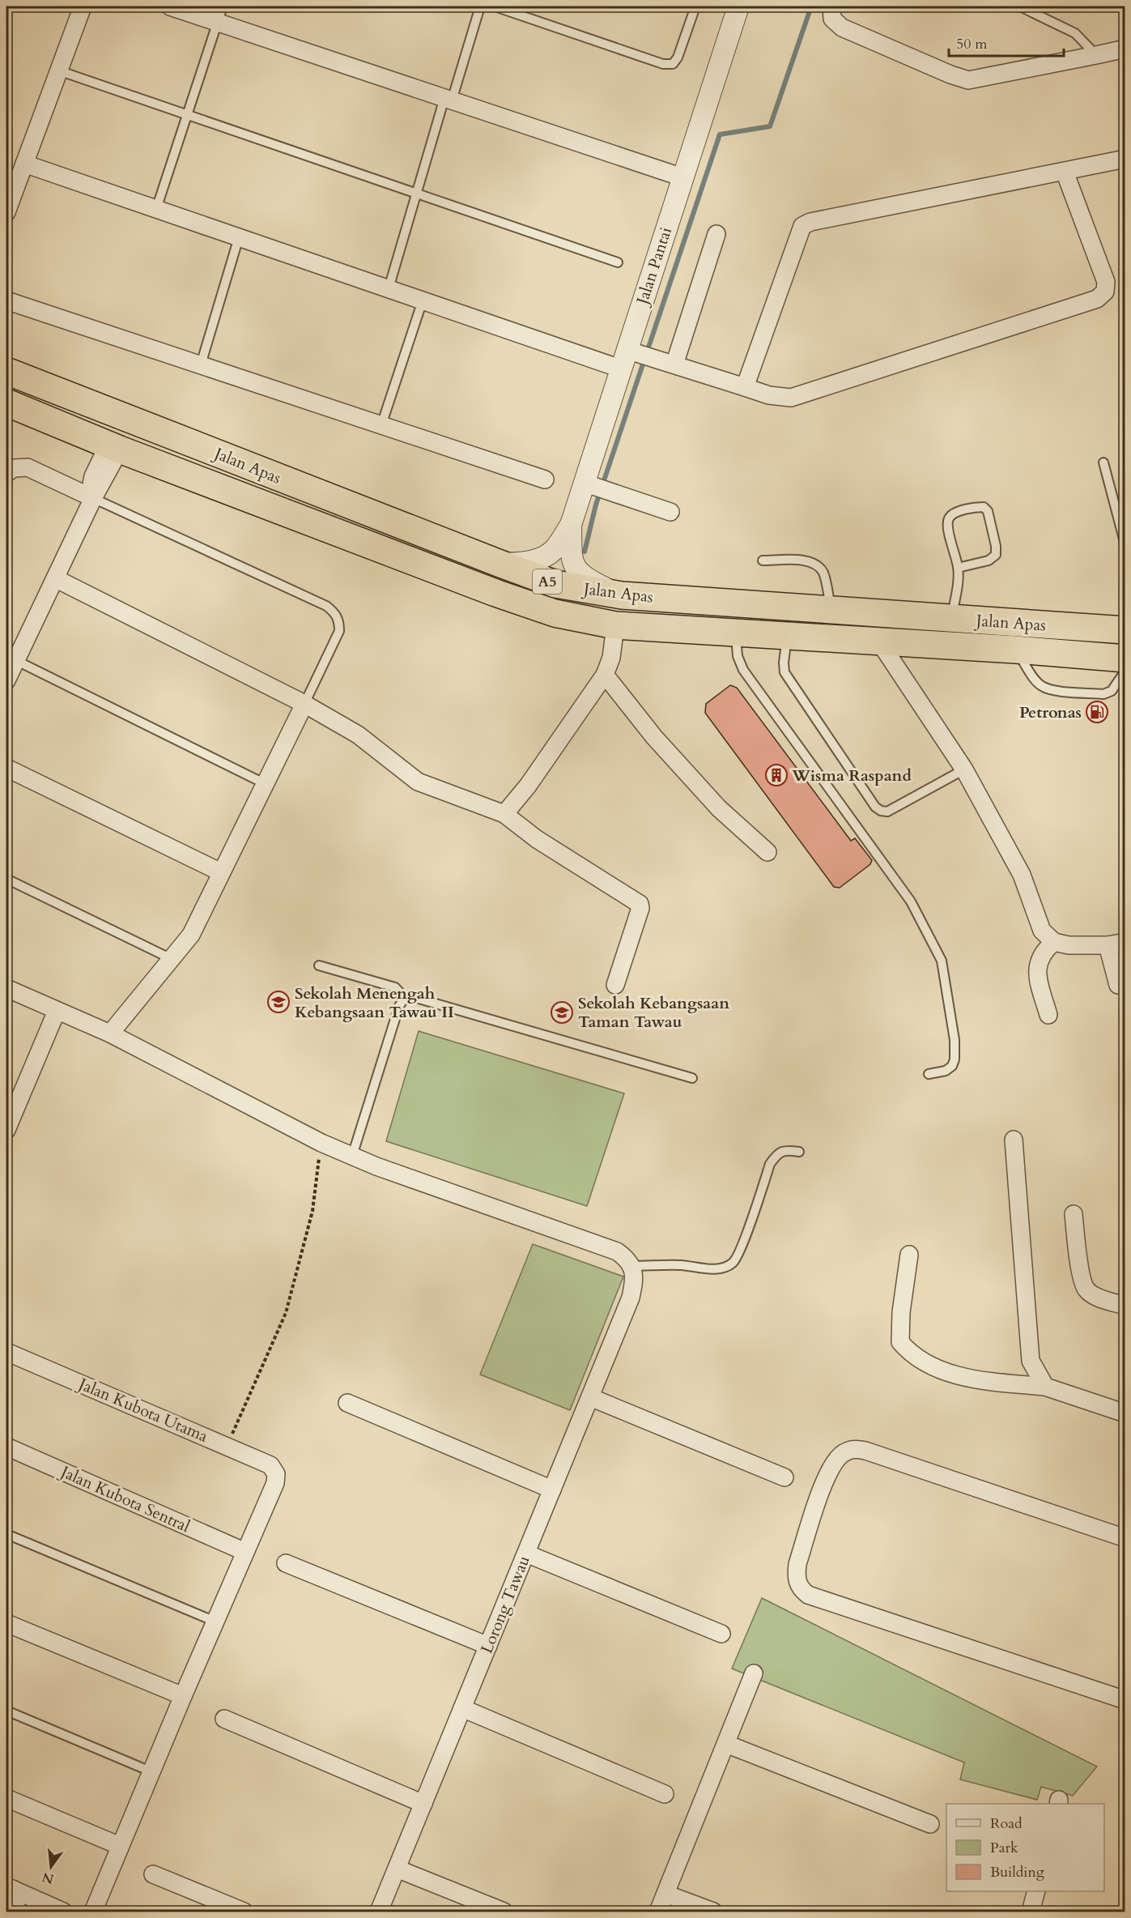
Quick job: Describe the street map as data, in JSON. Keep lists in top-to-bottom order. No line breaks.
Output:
{"streets":{"highway":["Jalan Apas","A5"],"street":["Jalan Pantai","Jalan Kubota Utama","Jalan Kubota Sentral","Lorong Tawau"]},"crossings":[["Jalan Kubota Utama","Jalan Kubota Sentral"]],"places":{"fuel station":["Petronas"],"building":["Wisma Raspand"],"school or university":["Sekolah Menengah Kebangsaan Tawau II","Sekolah Kebangsaan Taman Tawau"]},"legend":["Road","Park","Building"],"scale_bar":"50 m","north":"bottom"}
